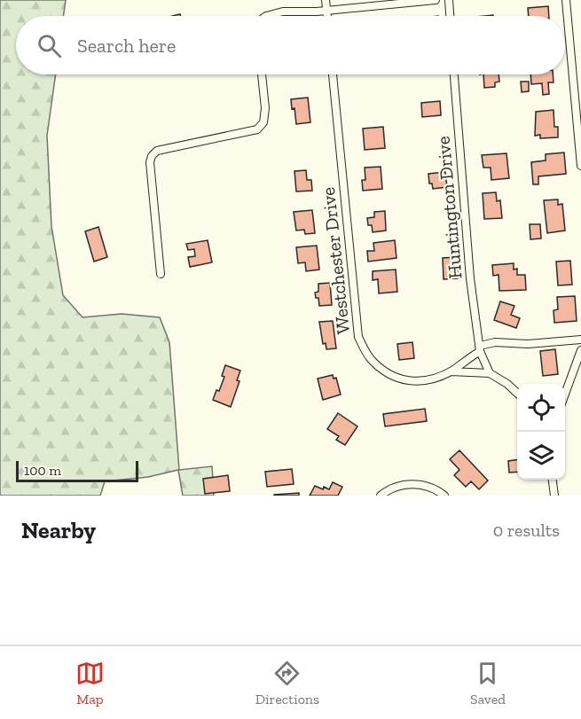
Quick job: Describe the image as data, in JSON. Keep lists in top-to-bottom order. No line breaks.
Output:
{"streets":{"street":["Huntington Drive","Westchester Drive"]},"crossings":[["Huntington Drive","Westchester Drive"]],"scale_bar":"100 m","page":{"search":"Search here","scale":"100 m","heading":["Nearby","0 results"],"nav":["Map","Directions","Saved"]}}
